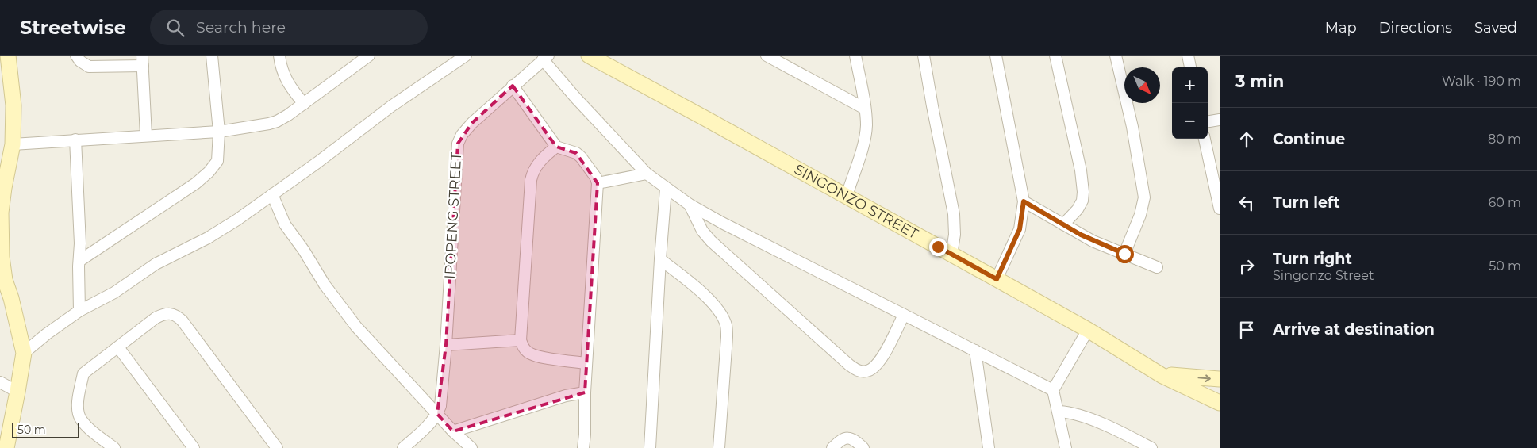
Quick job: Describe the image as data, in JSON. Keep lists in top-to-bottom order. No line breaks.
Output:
{"streets":{"street":["SINGONZO STREET","IPOPENG STREET"]},"scale_bar":"50 m","north":"bottom right","page":{"header":"Streetwise","search":"Search here","nav":["Map","Directions","Saved"],"heading":["3 min","Walk · 190 m"],"map_buttons":["+","−"],"list":[["Continue","80 m"],["Turn left","60 m"],["Turn right","Singonzo Street","50 m"],"Arrive at destination"],"scale":"50 m"}}
